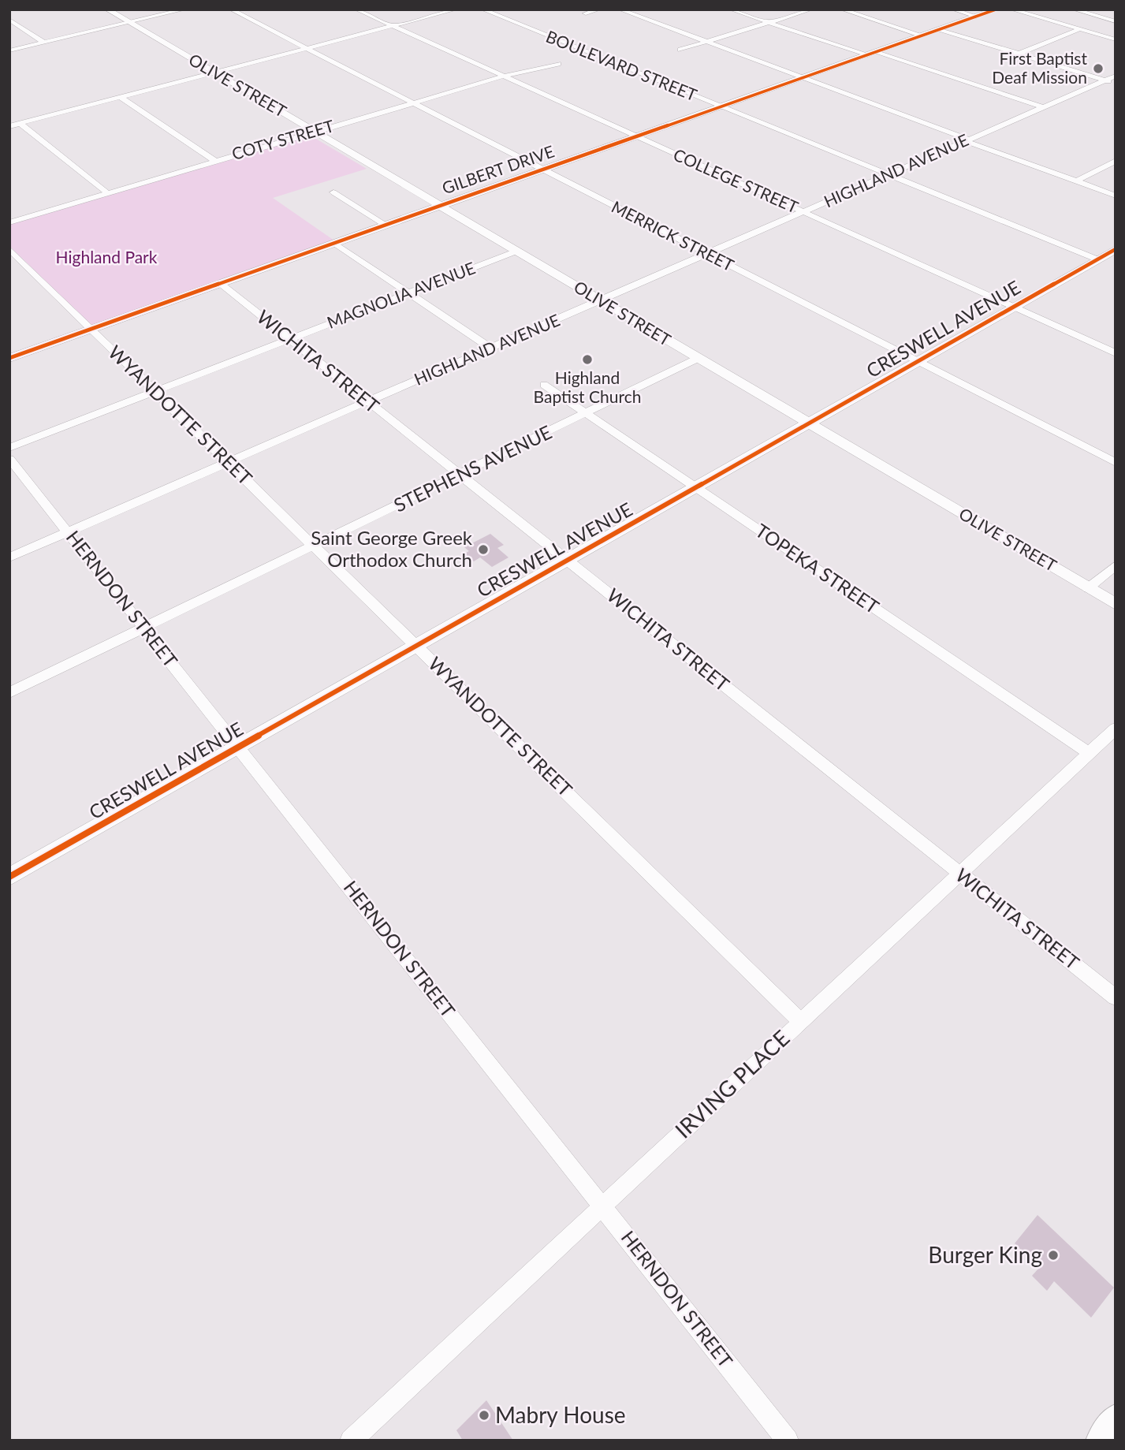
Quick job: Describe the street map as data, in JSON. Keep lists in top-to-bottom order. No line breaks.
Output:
{"streets":{"street":["BOULEVARD STREET","OLIVE STREET","COTY STREET","GILBERT DRIVE","HIGHLAND AVENUE","COLLEGE STREET","MERRICK STREET","MAGNOLIA AVENUE","CRESWELL AVENUE","WICHITA STREET","WYANDOTTE STREET","STEPHENS AVENUE","TOPEKA STREET","HERNDON STREET","IRVING PLACE"]},"crossings":[["BOULEVARD STREET","GILBERT DRIVE"],["BOULEVARD STREET","HIGHLAND AVENUE"],["BOULEVARD STREET","CRESWELL AVENUE"],["OLIVE STREET","COTY STREET"],["OLIVE STREET","GILBERT DRIVE"],["OLIVE STREET","HIGHLAND AVENUE"],["OLIVE STREET","MAGNOLIA AVENUE"],["OLIVE STREET","CRESWELL AVENUE"],["OLIVE STREET","STEPHENS AVENUE"],["COTY STREET","COLLEGE STREET"],["COTY STREET","MERRICK STREET"],["GILBERT DRIVE","COLLEGE STREET"],["GILBERT DRIVE","MERRICK STREET"],["GILBERT DRIVE","WICHITA STREET"],["GILBERT DRIVE","WYANDOTTE STREET"],["HIGHLAND AVENUE","COLLEGE STREET"],["HIGHLAND AVENUE","MERRICK STREET"],["HIGHLAND AVENUE","WICHITA STREET"],["HIGHLAND AVENUE","WYANDOTTE STREET"],["HIGHLAND AVENUE","HERNDON STREET"],["COLLEGE STREET","CRESWELL AVENUE"],["MERRICK STREET","CRESWELL AVENUE"],["MAGNOLIA AVENUE","WICHITA STREET"],["MAGNOLIA AVENUE","WYANDOTTE STREET"],["CRESWELL AVENUE","WICHITA STREET"],["CRESWELL AVENUE","WYANDOTTE STREET"],["CRESWELL AVENUE","TOPEKA STREET"],["CRESWELL AVENUE","HERNDON STREET"],["WICHITA STREET","STEPHENS AVENUE"],["WICHITA STREET","IRVING PLACE"],["WYANDOTTE STREET","STEPHENS AVENUE"],["WYANDOTTE STREET","IRVING PLACE"],["STEPHENS AVENUE","TOPEKA STREET"],["STEPHENS AVENUE","HERNDON STREET"],["TOPEKA STREET","IRVING PLACE"],["HERNDON STREET","IRVING PLACE"]],"parks":["Highland Park"],"places":["First Baptist Deaf Mission","Highland Baptist Church","Saint George Greek Orthodox Church","Burger King","Mabry House"]}
